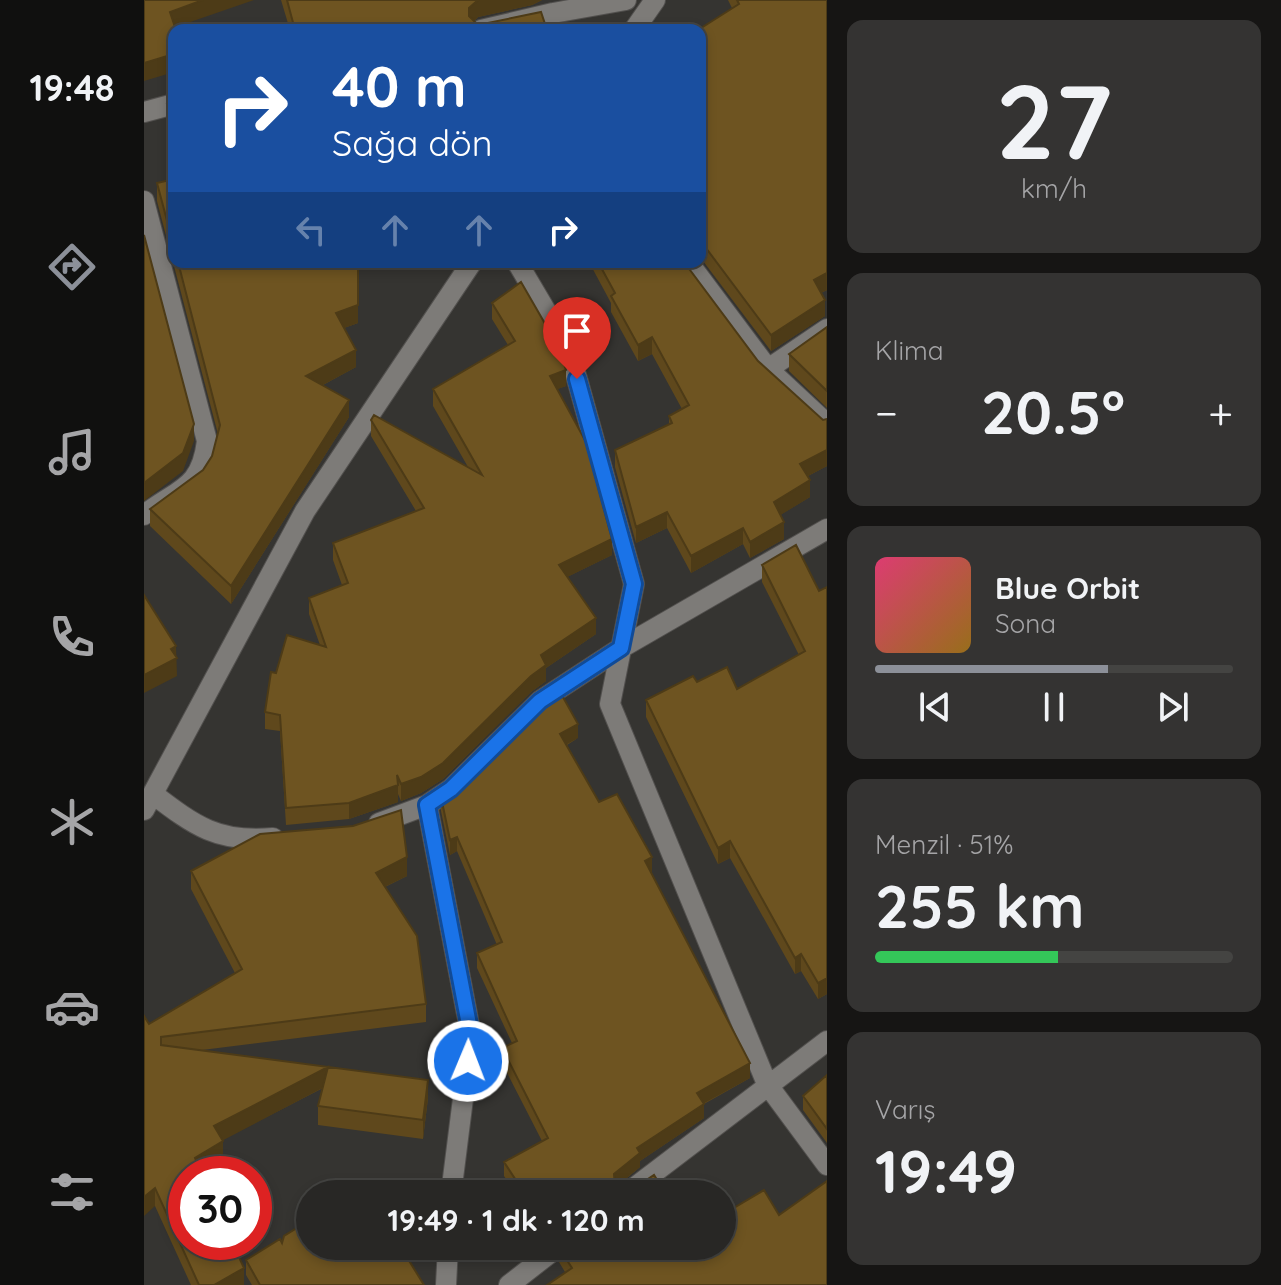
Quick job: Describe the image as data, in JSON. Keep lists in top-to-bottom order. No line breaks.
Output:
{"page":{"tabs":"19:48","tile":[["27","km/h"],"Klima",["Menzil · 51%","255 km"],["Varış","19:49"]],"turn":["40 m","Sağa dön"],"heat":["−","20.5°","+"],"song":["Blue Orbit","Sona"],"limit":"30","trip":"19:49 · 1 dk · 120 m"}}
